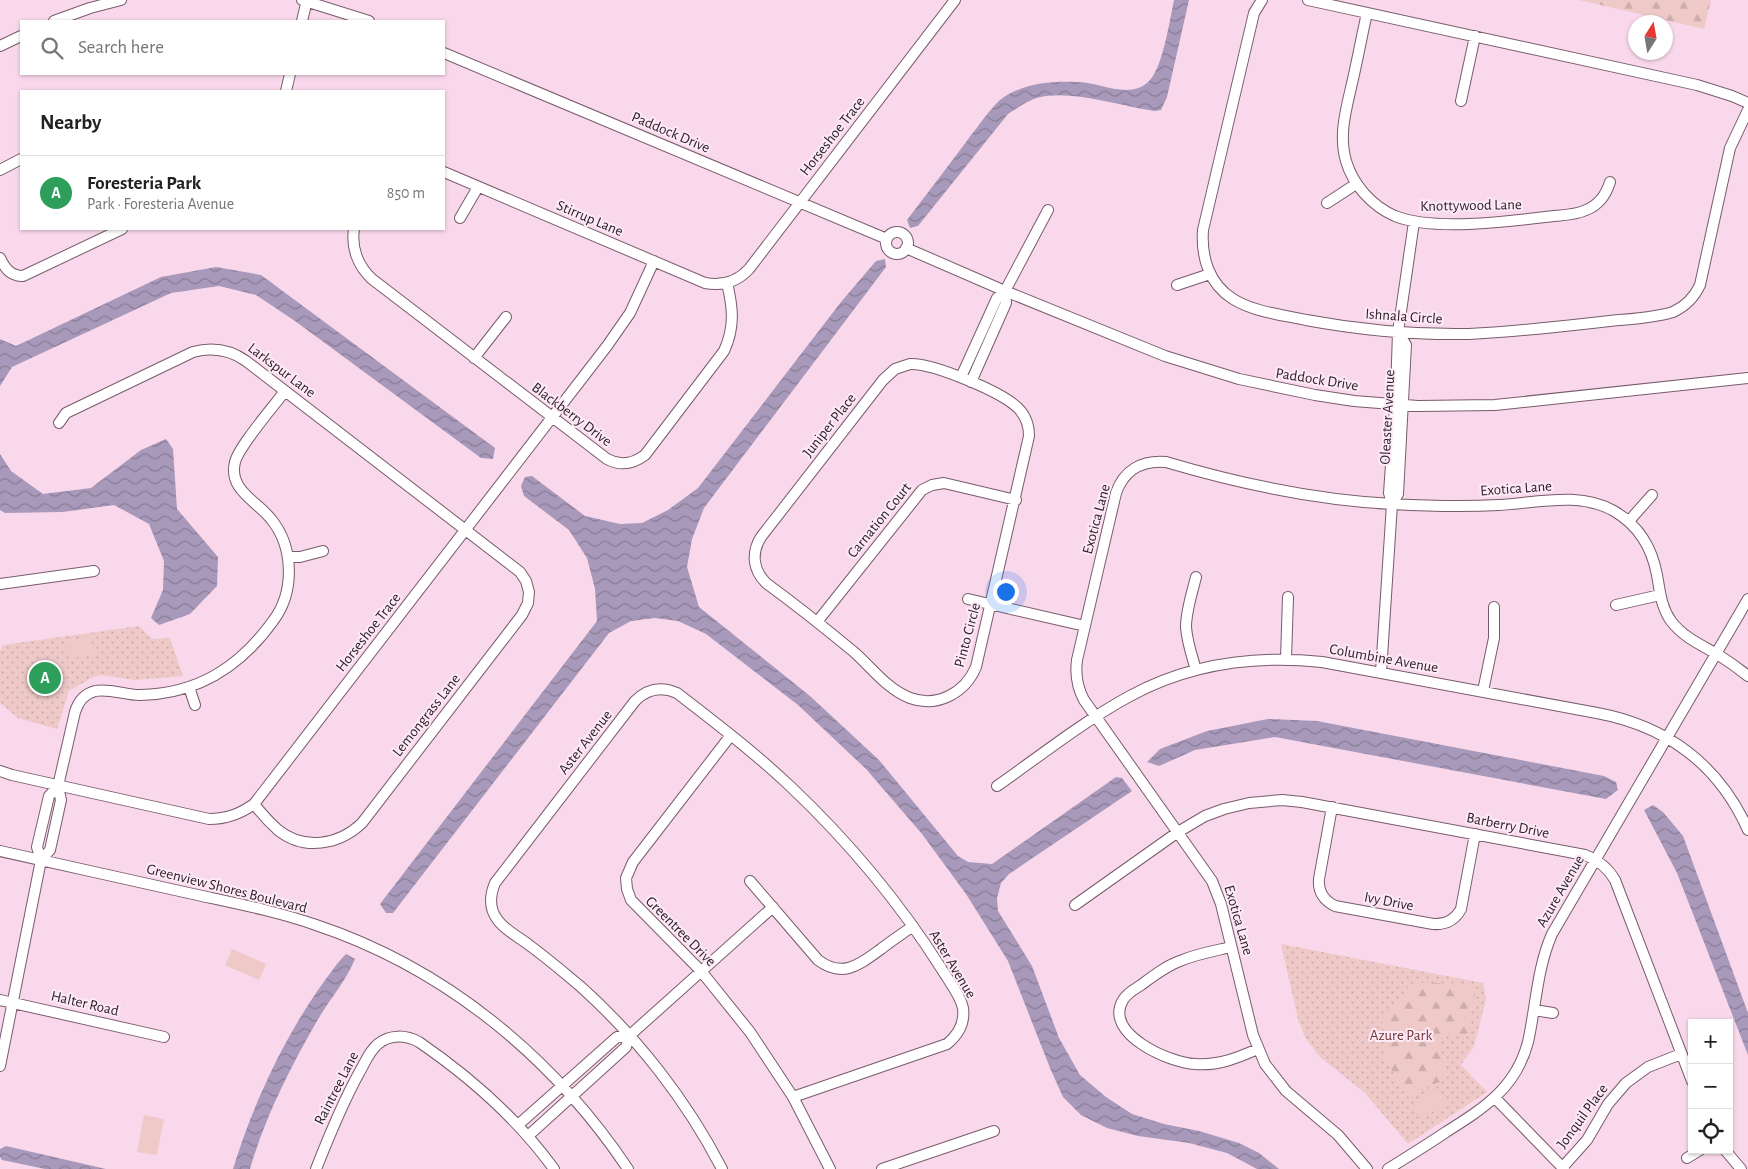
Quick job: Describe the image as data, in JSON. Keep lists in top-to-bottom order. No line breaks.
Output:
{"streets":{"street":["Paddock Drive","Horseshoe Trace","Knottywood Lane","Stirrup Lane","Ishnala Circle","Larkspur Lane","Blackberry Drive","Oleaster Avenue","Juniper Place","Exotica Lane","Carnation Court","Pinto Circle","Columbine Avenue","Lemongrass Lane","Aster Avenue","Barberry Drive","Greenview Shores Boulevard","Azure Avenue","Ivy Drive","Greentree Drive","Halter Road","Raintree Lane","Jonquil Place"]},"crossings":[["Paddock Drive","Horseshoe Trace"],["Paddock Drive","Oleaster Avenue"],["Horseshoe Trace","Stirrup Lane"],["Horseshoe Trace","Larkspur Lane"],["Horseshoe Trace","Blackberry Drive"],["Horseshoe Trace","Lemongrass Lane"],["Knottywood Lane","Oleaster Avenue"],["Stirrup Lane","Blackberry Drive"],["Ishnala Circle","Oleaster Avenue"],["Larkspur Lane","Lemongrass Lane"],["Oleaster Avenue","Exotica Lane"],["Oleaster Avenue","Columbine Avenue"],["Juniper Place","Pinto Circle"],["Exotica Lane","Columbine Avenue"],["Exotica Lane","Barberry Drive"],["Exotica Lane","Azure Avenue"],["Carnation Court","Pinto Circle"],["Columbine Avenue","Azure Avenue"],["Aster Avenue","Greentree Drive"],["Barberry Drive","Azure Avenue"],["Barberry Drive","Ivy Drive"]],"parks":["Azure Park"],"north":"top","page":{"search":"Search here","heading":"Nearby","list":[{"mark":"A","name":"Foresteria Park","note":"Park · Foresteria Avenue","value":"850 m"}],"pins":"A","map_buttons":["+","−"]}}
